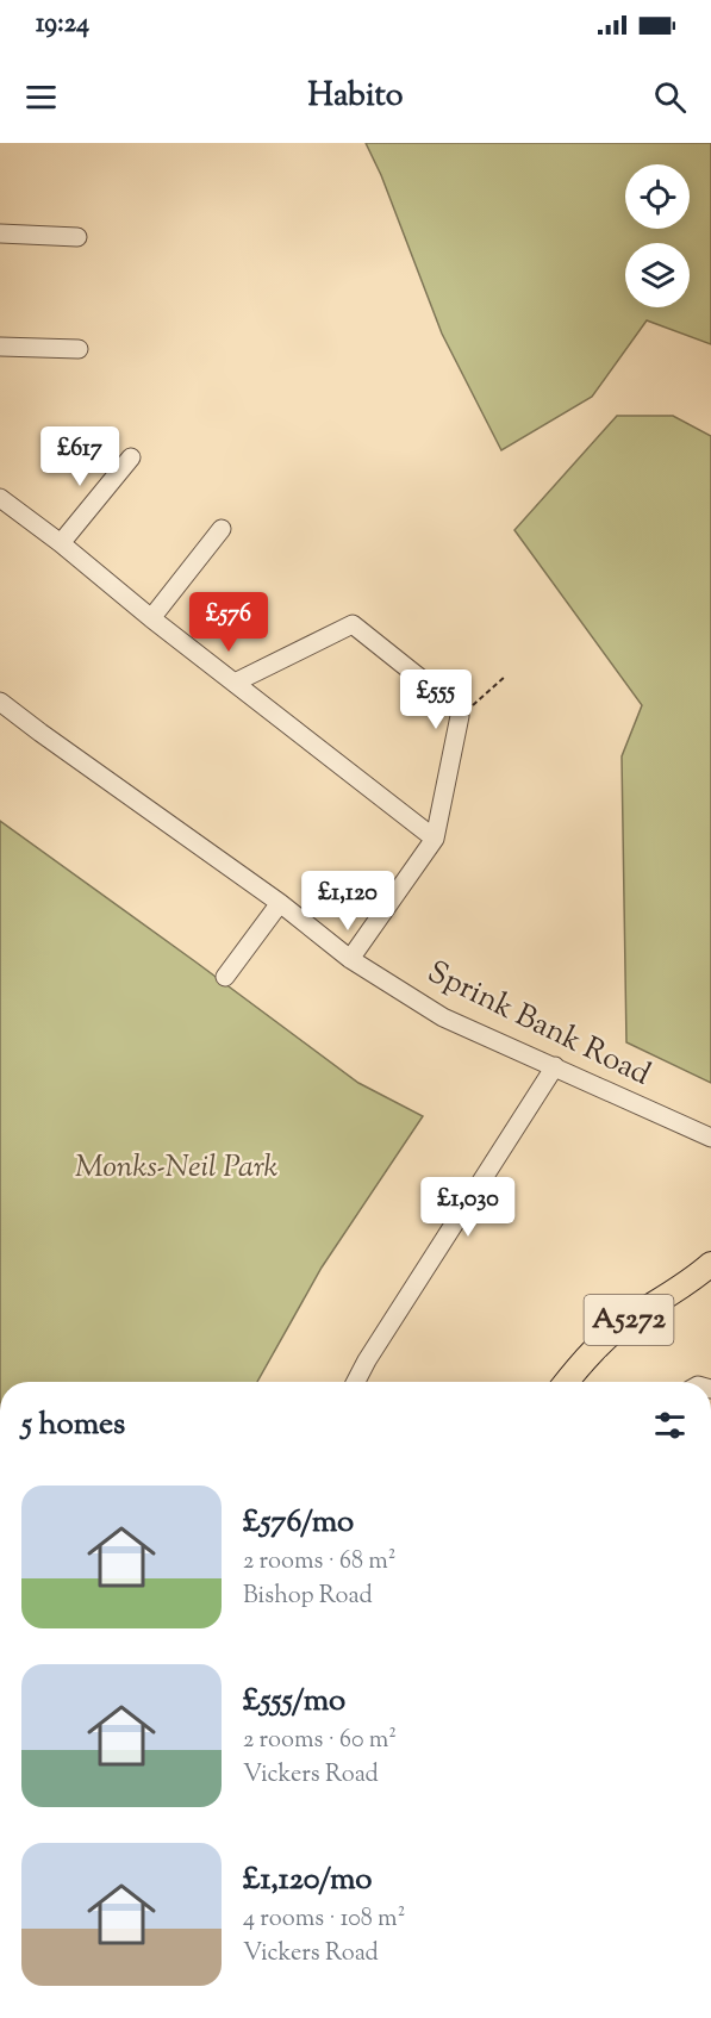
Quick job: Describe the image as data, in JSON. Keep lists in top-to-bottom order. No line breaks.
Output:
{"streets":{"main road":["A5272"],"street":["Sprink Bank Road"]},"parks":["Monks-Neil Park"],"page":{"status":"19:24","header":"Habito","price":["£617","£576","£555","£1,120","£1,030"],"heading":"5 homes","list":[{"name":"£576/mo","note":"2 rooms · 68 m² · Bishop Road"},{"name":"£555/mo","note":"2 rooms · 60 m² · Vickers Road"},{"name":"£1,120/mo","note":"4 rooms · 108 m² · Vickers Road"}]}}
